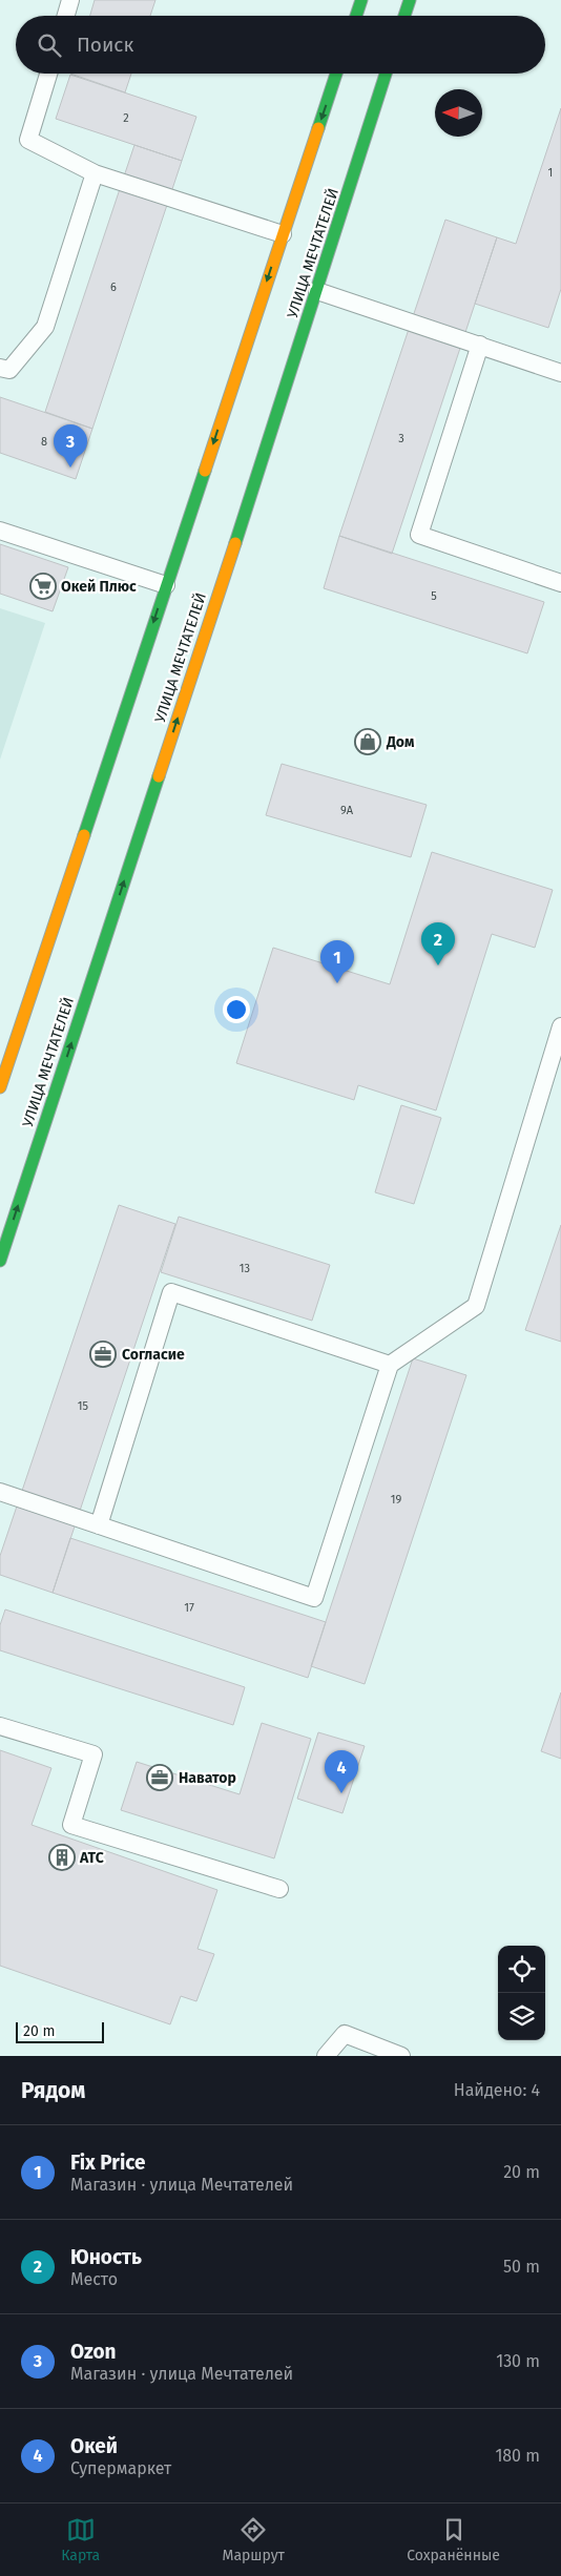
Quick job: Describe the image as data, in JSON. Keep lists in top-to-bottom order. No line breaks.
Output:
{"streets":{"street":["УЛИЦА МЕЧТАТЕЛЕЙ"]},"places":{"supermarket":["Окей Плюс"],"shop":["Дом"],"office":["Согласие","Наватор"],"building":["АТС"]},"house_numbers":["2","1","6","3","8","5","9А","13","15","19","17"],"scale_bar":"20 m","north":"left","page":{"search":"Поиск","pins":["3","2","1","4"],"scale":"20 m","heading":["Рядом","Найдено: 4"],"list":[{"mark":"1","name":"Fix Price","note":"Магазин · улица Мечтателей","value":"20 m"},{"mark":"2","name":"Юность","note":"Место","value":"50 m"},{"mark":"3","name":"Ozon","note":"Магазин · улица Мечтателей","value":"130 m"},{"mark":"4","name":"Окей","note":"Супермаркет","value":"180 m"}],"nav":["Карта","Маршрут","Сохранённые"]}}
